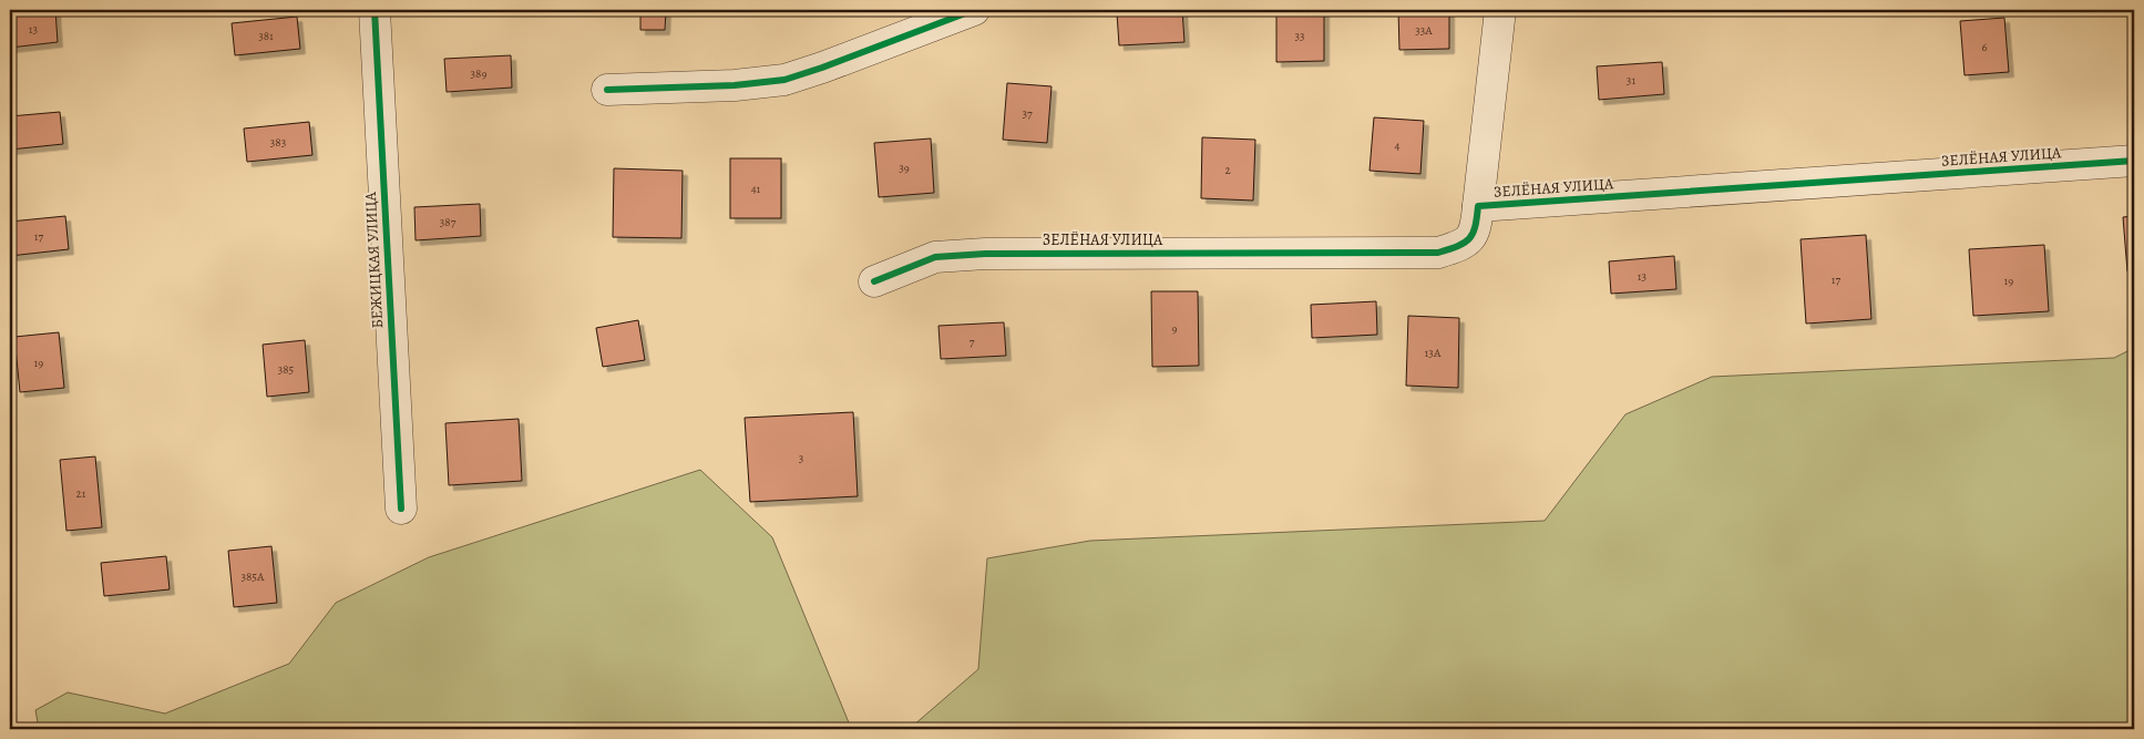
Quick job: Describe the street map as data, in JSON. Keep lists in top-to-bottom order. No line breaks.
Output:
{"streets":{"street":["ЗЕЛЁНАЯ УЛИЦА","БЕЖИЦКАЯ УЛИЦА"]},"house_numbers":["13","33А","381","33","6","389","31","37","383","4","39","2","41","387","17","13","17","19","9","7","13А","19","385","3","21","385А"]}
